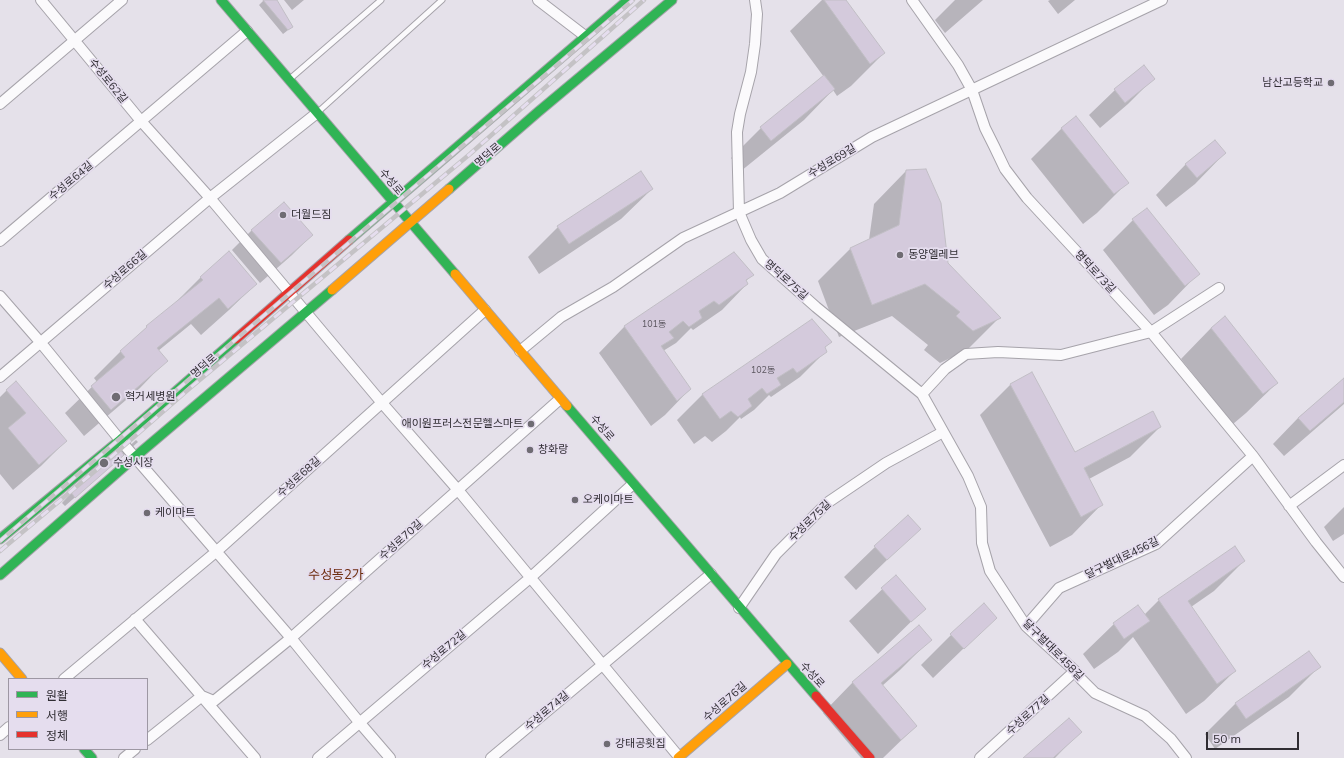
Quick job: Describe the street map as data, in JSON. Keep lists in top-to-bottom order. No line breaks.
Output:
{"streets":{"main road":["명덕로","수성로","수성로76길"],"street":["수성로62길","수성로69길","수성로64길","수성로66길","명덕로73길","명덕로75길","수성로68길","수성로75길","수성로70길","달구벌대로456길","수성로72길","달구벌대로458길","수성로74길","수성로77길"]},"crossings":[["수성로62길","수성로64길"],["명덕로","수성로"],["수성로69길","수성로"],["수성로69길","명덕로73길"],["수성로69길","명덕로75길"],["수성로64길","수성로"],["수성로","수성로66길"],["수성로","수성로68길"],["수성로","수성로75길"],["수성로","수성로70길"],["수성로","수성로72길"],["수성로","수성로76길"],["수성로","수성로74길"],["명덕로75길","달구벌대로458길"],["수성로75길","달구벌대로458길"],["달구벌대로456길","달구벌대로458길"],["달구벌대로458길","수성로77길"]],"districts":["수성동2가"],"places":["남산고등학교","더월드짐","동양엘레브","혁거세병원","애이원프러스전문헬스마트","창화랑","수성시장","오케이마트","케이마트","강태공횟집"],"house_numbers":["101동","102동"],"legend":["원활","서행","정체"],"scale_bar":"50 m"}
